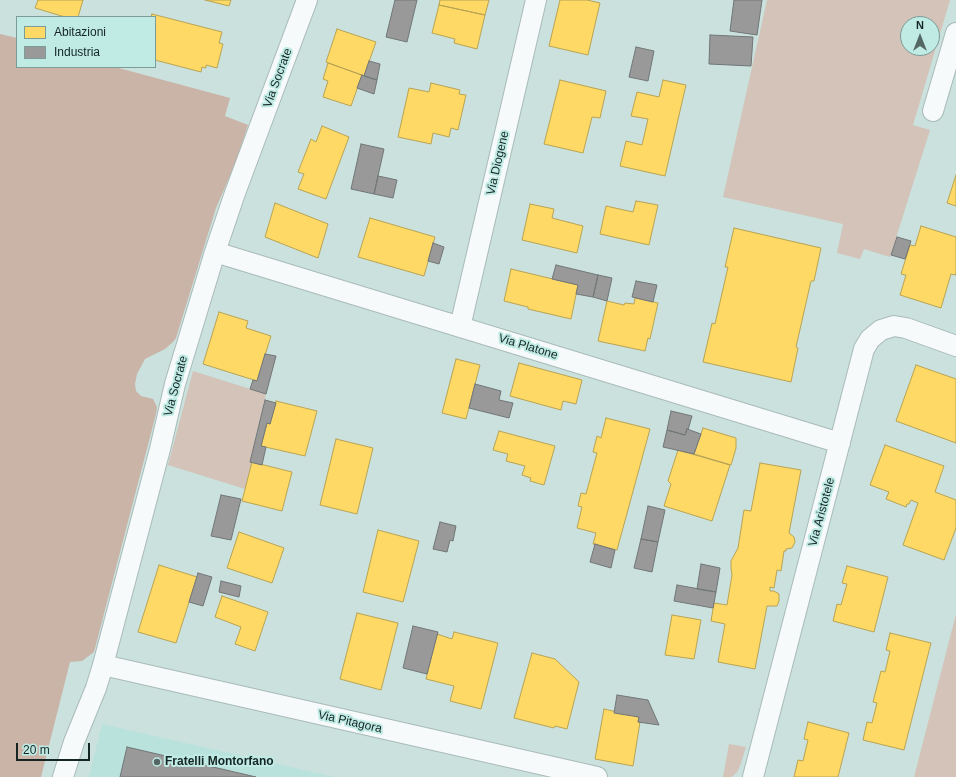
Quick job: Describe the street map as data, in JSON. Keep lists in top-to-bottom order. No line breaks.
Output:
{"streets":{"street":["Via Socrate","Via Diogene","Via Platone","Via Aristotele","Via Pitagora"]},"crossings":[["Via Socrate","Via Platone"],["Via Socrate","Via Pitagora"],["Via Diogene","Via Platone"],["Via Platone","Via Aristotele"]],"places":["Fratelli Montorfano"],"legend":["Abitazioni","Industria"],"scale_bar":"20 m","north":"top"}
